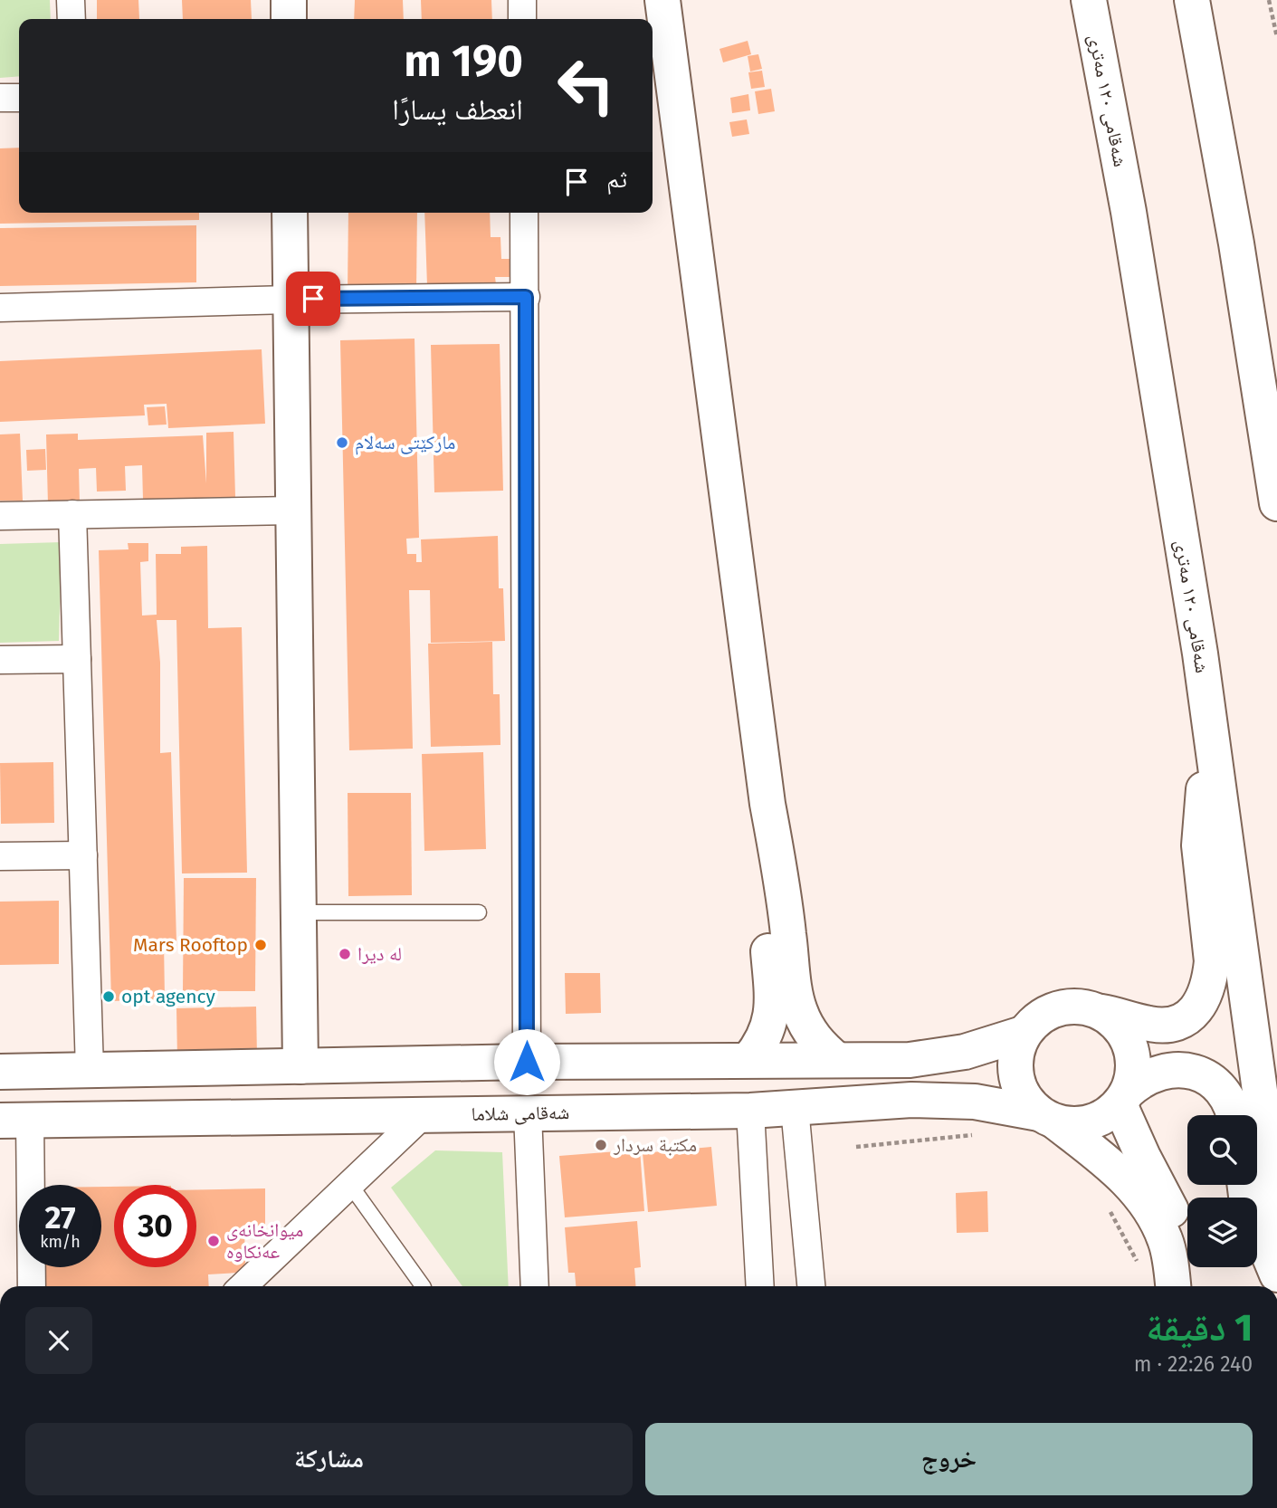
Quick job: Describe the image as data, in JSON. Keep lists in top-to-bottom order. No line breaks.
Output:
{"streets":{"main road":["شەقامی ١٢٠ مەتری","شەقامی شلاما"]},"places":["مارکێتی سەلام","Mars Rooftop","له ديرا","opt agency","مكتبة سردار","میوانخانەی عەنکاوە"],"page":{"turn":["190 m","انعطف يسارًا"],"then":"ثم","speed":"27 km/h","limit":"30","heading":["1 دقيقة","240 m · 22:26"],"buttons":["خروج","مشاركة"]}}
